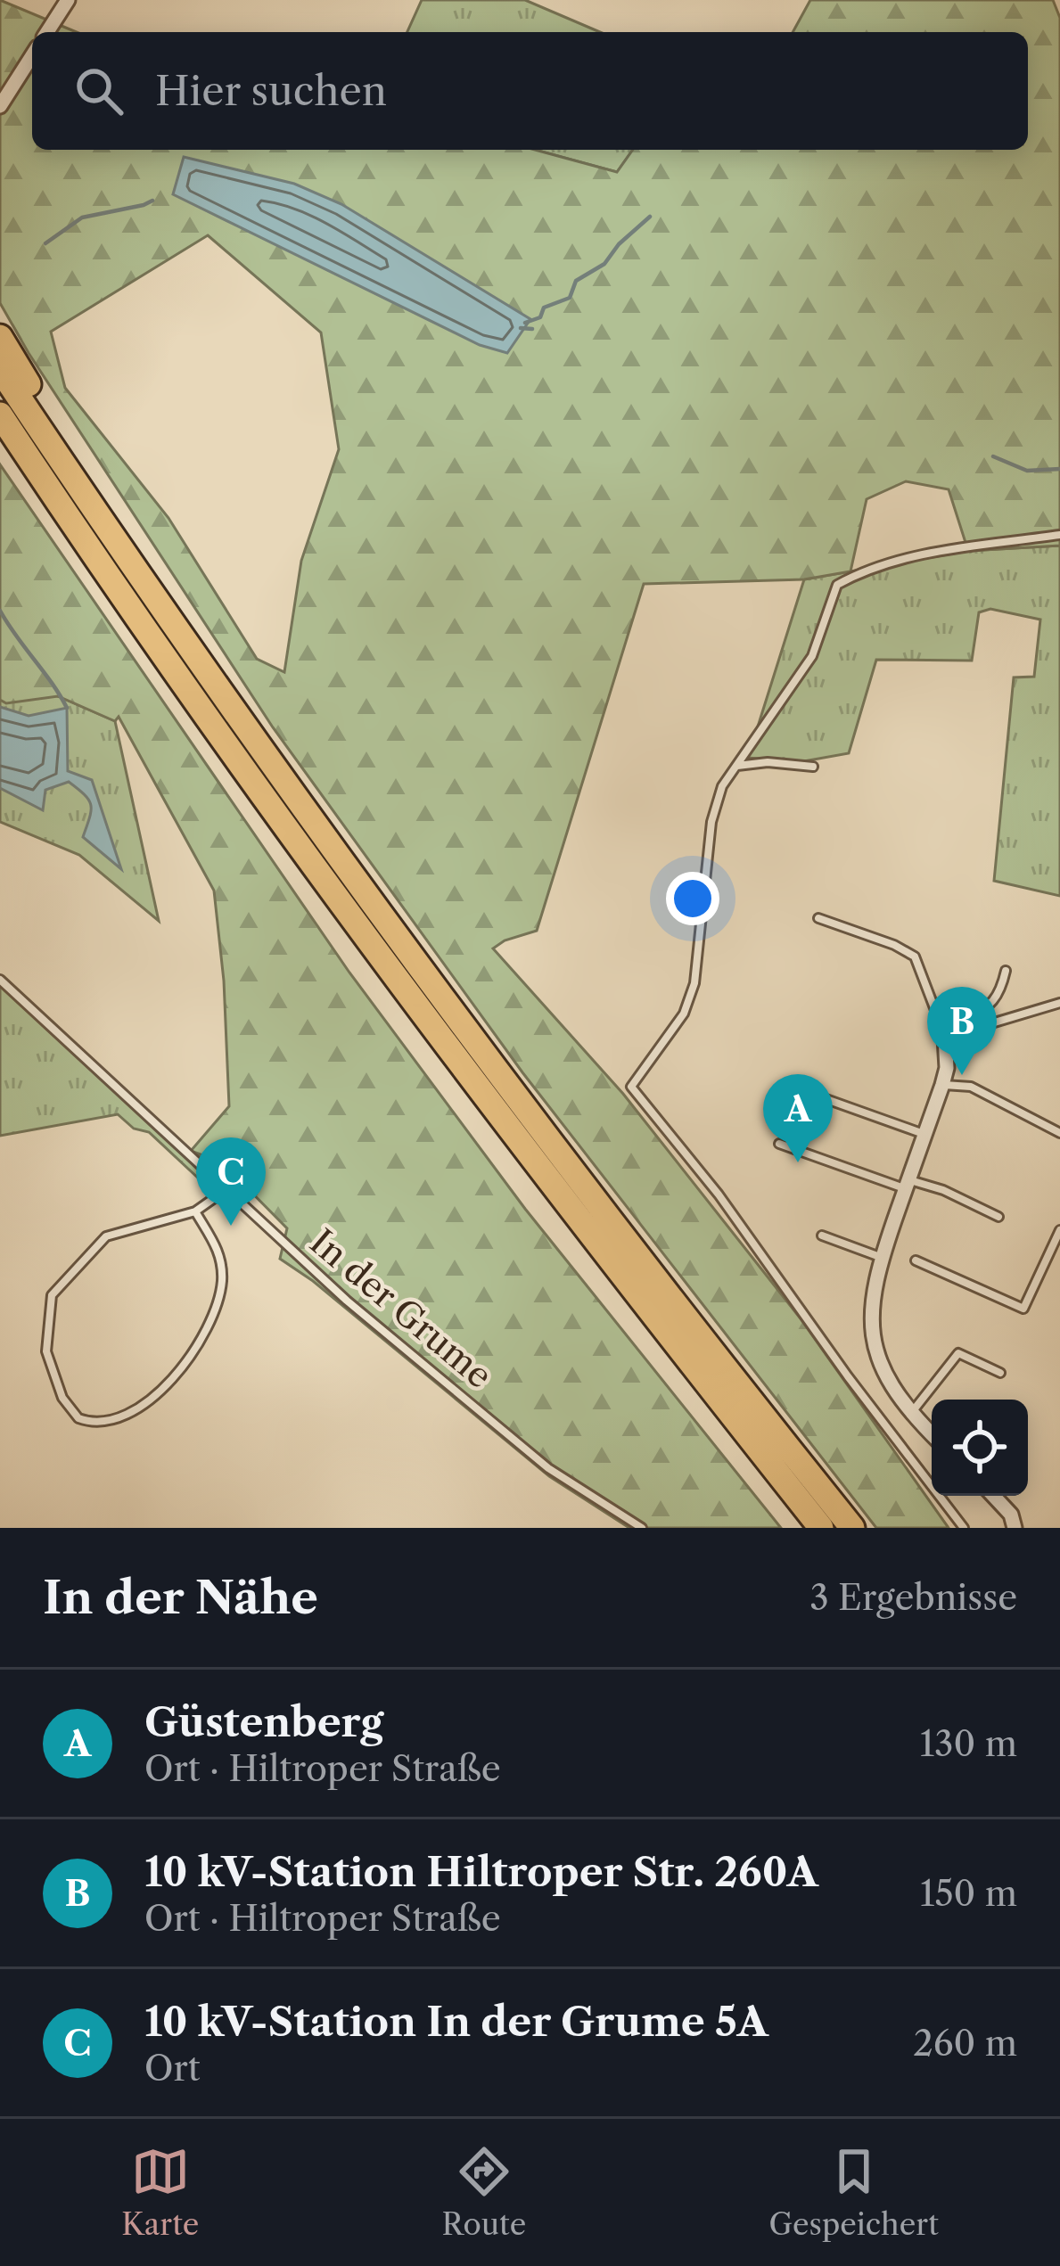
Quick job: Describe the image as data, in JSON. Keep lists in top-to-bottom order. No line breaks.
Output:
{"streets":{"lane":["In der Grume"]},"page":{"search":"Hier suchen","pins":["B","A","C"],"heading":["In der Nähe","3 Ergebnisse"],"list":[{"mark":"A","name":"Güstenberg","note":"Ort · Hiltroper Straße","value":"130 m"},{"mark":"B","name":"10 kV-Station Hiltroper Str. 260A","note":"Ort · Hiltroper Straße","value":"150 m"},{"mark":"C","name":"10 kV-Station In der Grume 5A","note":"Ort","value":"260 m"}],"nav":["Karte","Route","Gespeichert"]}}
